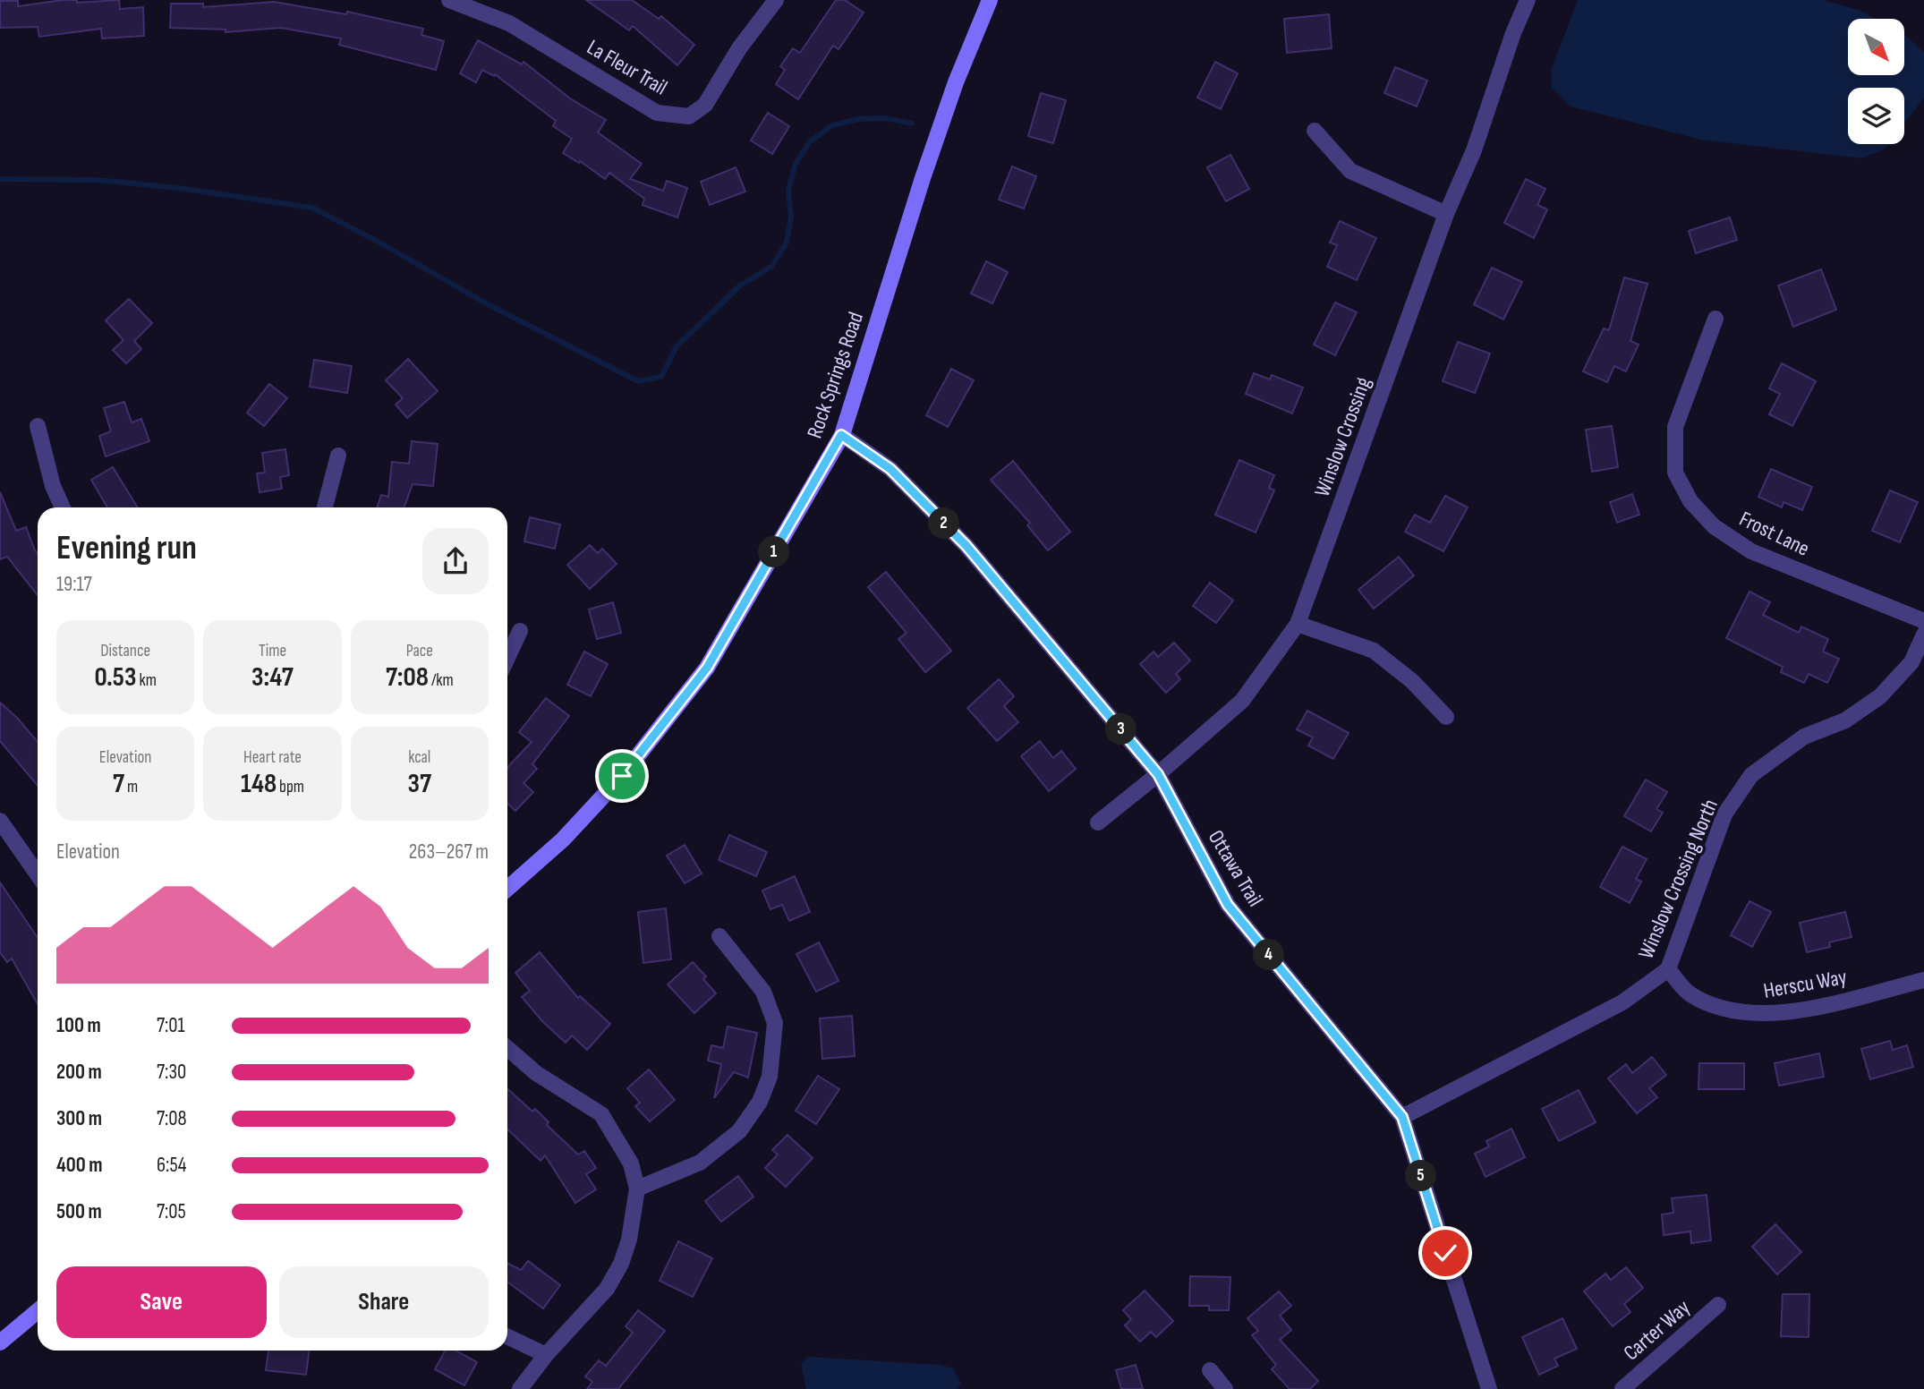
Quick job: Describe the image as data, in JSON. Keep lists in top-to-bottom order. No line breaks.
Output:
{"streets":{"street":["La Fleur Trail","Rock Springs Road","Winslow Crossing","Frost Lane","Ottawa Trail","Winslow Crossing North","Herscu Way","Carter Way"]},"crossings":[["Rock Springs Road","Ottawa Trail"],["Winslow Crossing","Ottawa Trail"],["Ottawa Trail","Winslow Crossing North"],["Winslow Crossing North","Herscu Way"]],"north":"bottom right","page":{"pins":["2","1","3","4","5"],"heading":["Evening run","19:17"],"stats":[["Distance","0.53 km"],["Time","3:47"],["Pace","7:08 /km"],["Elevation","7 m"],["Heart rate","148 bpm"],["kcal","37"]],"chart":["Elevation","263–267 m"],"list":[{"name":"100 m","note":"7:01"},{"name":"200 m","note":"7:30"},{"name":"300 m","note":"7:08"},{"name":"400 m","note":"6:54"},{"name":"500 m","note":"7:05"}],"buttons":["Save","Share"]}}
